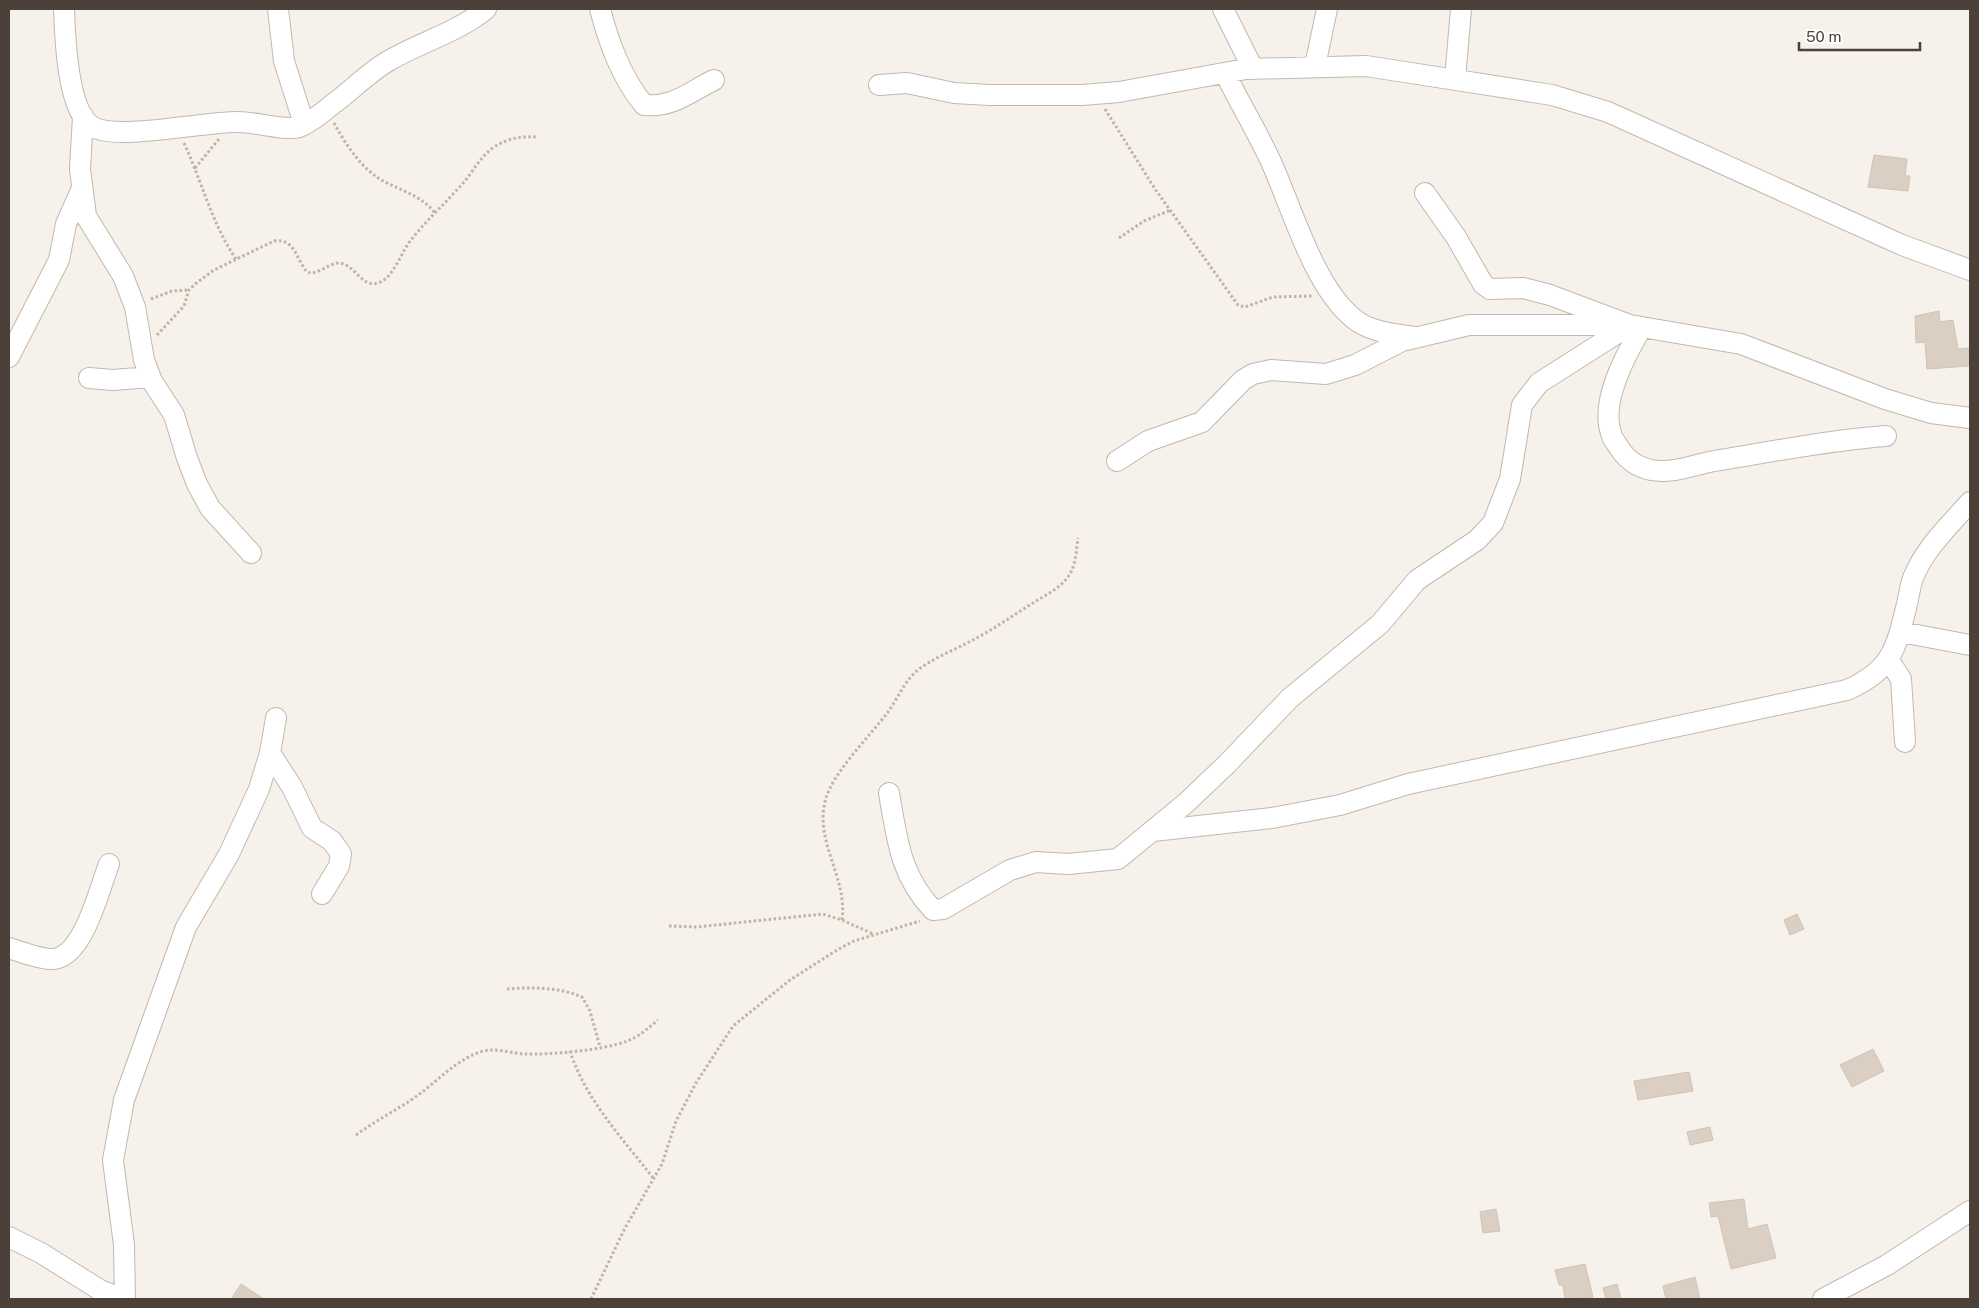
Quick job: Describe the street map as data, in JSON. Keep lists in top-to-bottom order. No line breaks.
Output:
{"scale_bar":"50 m"}
